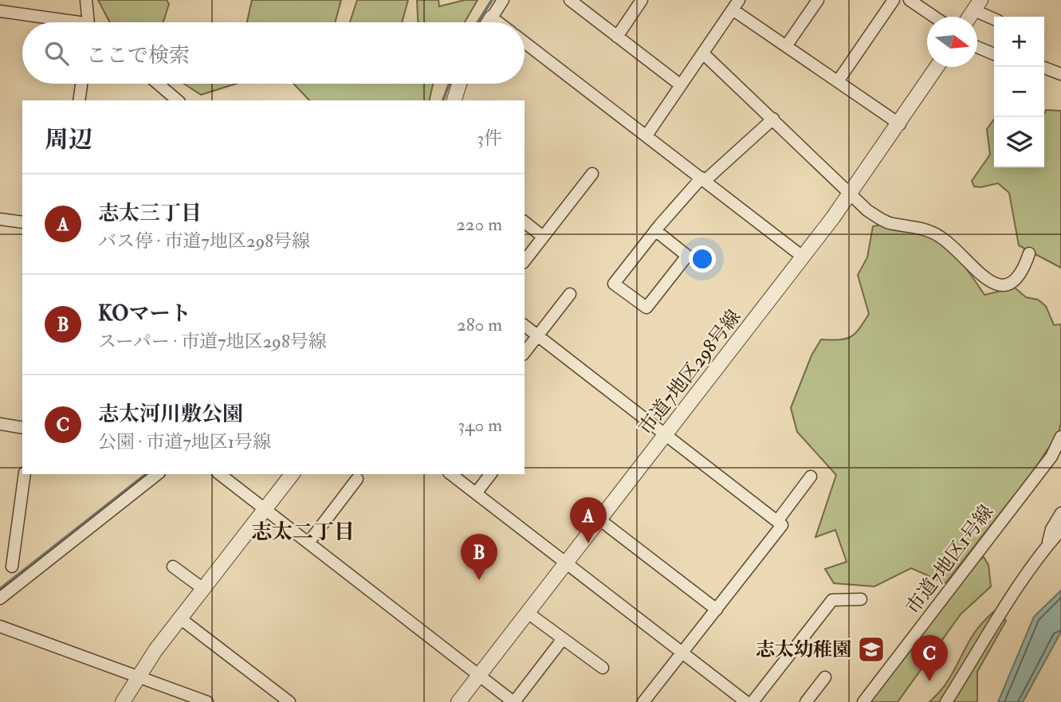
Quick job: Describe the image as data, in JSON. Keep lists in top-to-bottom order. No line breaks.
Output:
{"streets":{"street":["市道7地区298号線","市道7地区1号線"]},"districts":["志太二丁目"],"places":{"school or university":["志太幼稚園"]},"north":"right","page":{"map_buttons":["+","−"],"search":"ここで検索","heading":["周辺","3件"],"list":[{"mark":"A","name":"志太三丁目","note":"バス停 · 市道7地区298号線","value":"220 m"},{"mark":"B","name":"KOマート","note":"スーパー · 市道7地区298号線","value":"280 m"},{"mark":"C","name":"志太河川敷公園","note":"公園 · 市道7地区1号線","value":"340 m"}],"pins":["A","B","C"]}}
